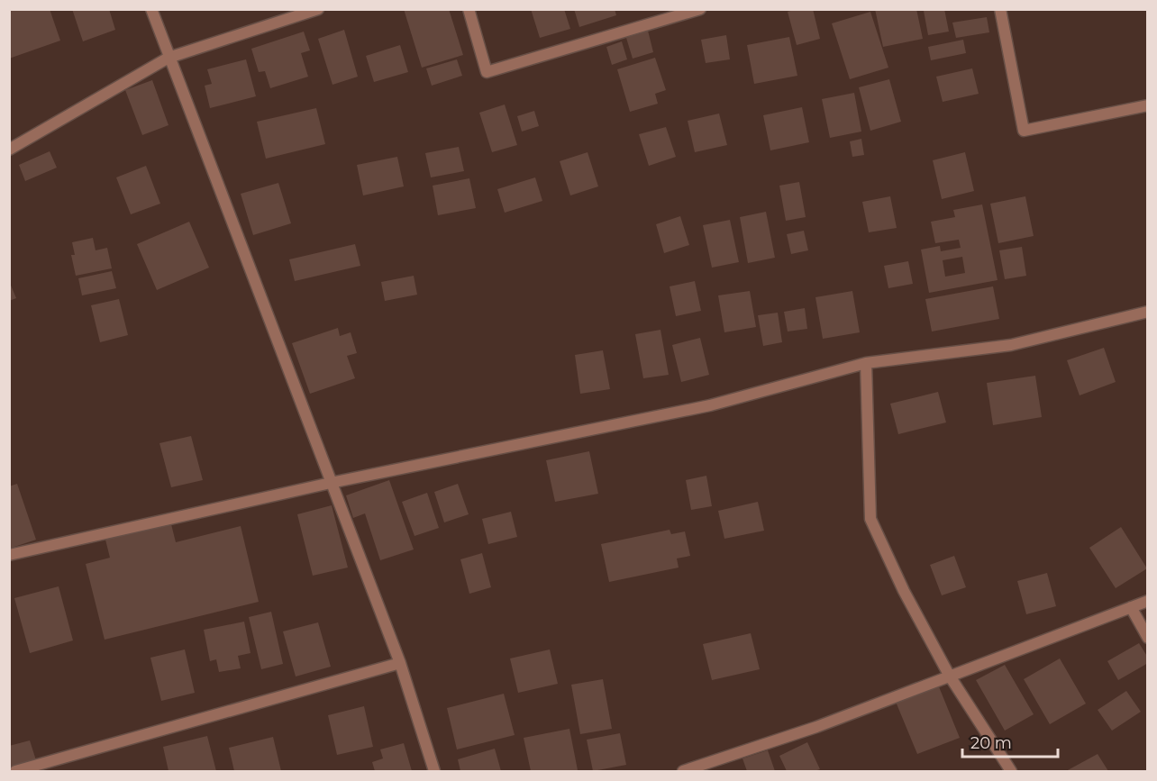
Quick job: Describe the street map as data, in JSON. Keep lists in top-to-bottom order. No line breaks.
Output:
{"scale_bar":"20 m"}
